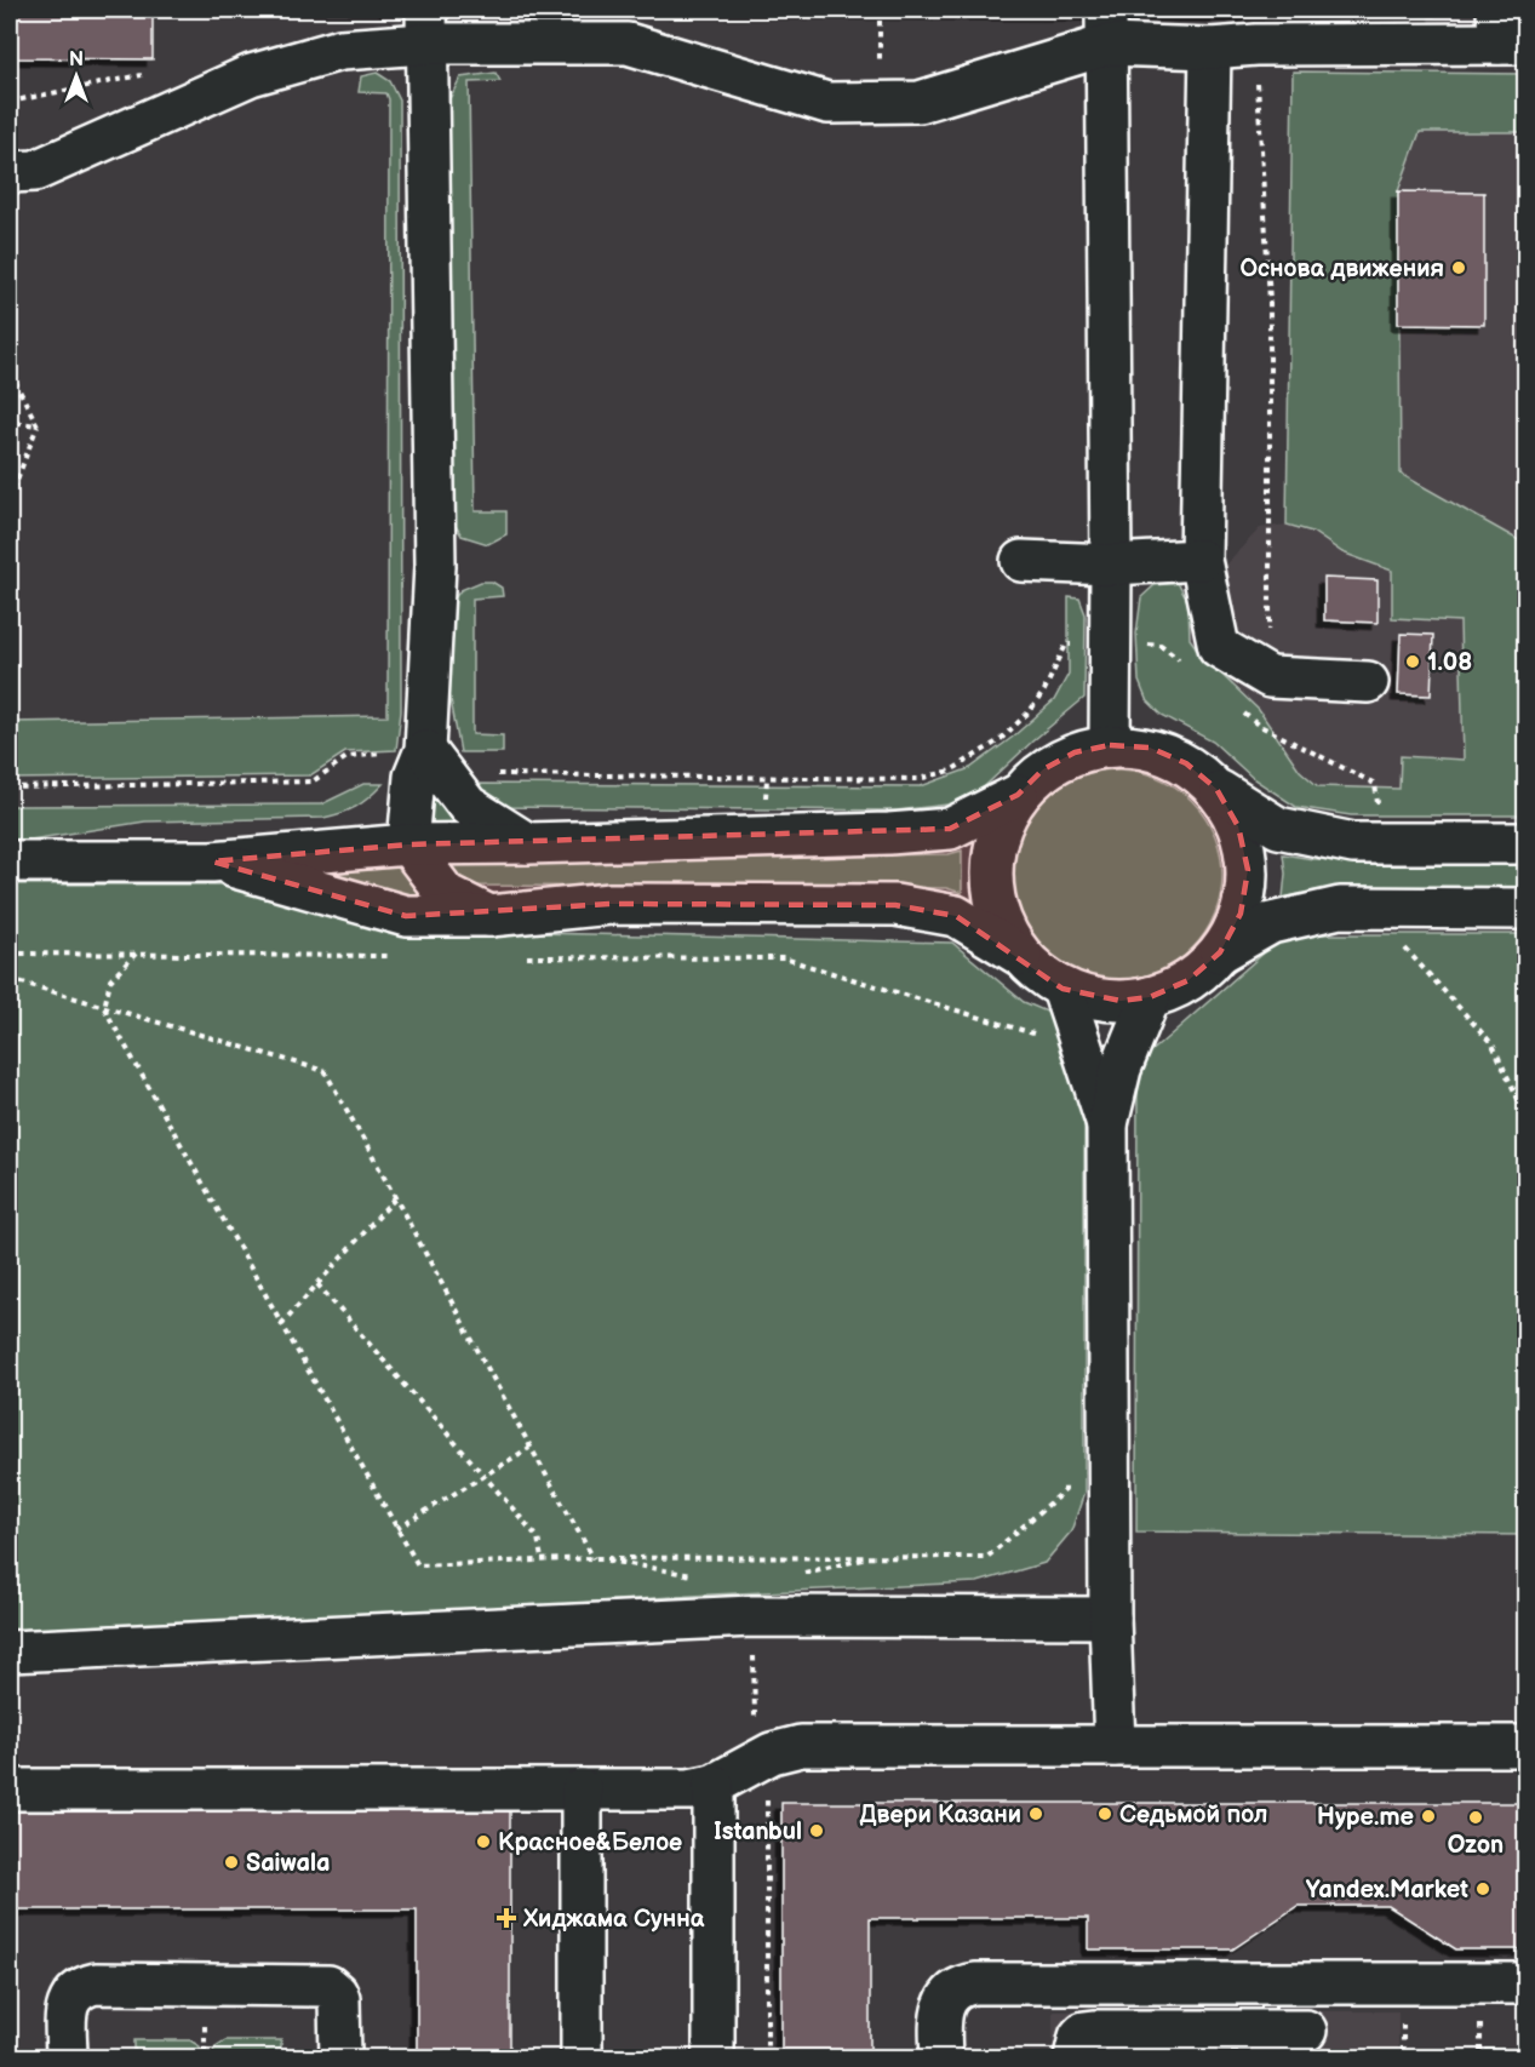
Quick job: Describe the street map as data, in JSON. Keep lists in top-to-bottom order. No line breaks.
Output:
{"places":{"other":["Основа движения","1.08","Двери Казани","Седьмой пол","Hype.me","Ozon","Istanbul","Красное&Белое","Saiwala","Yandex.Market"],"health":["Хиджама Сунна"]},"north":"top"}
